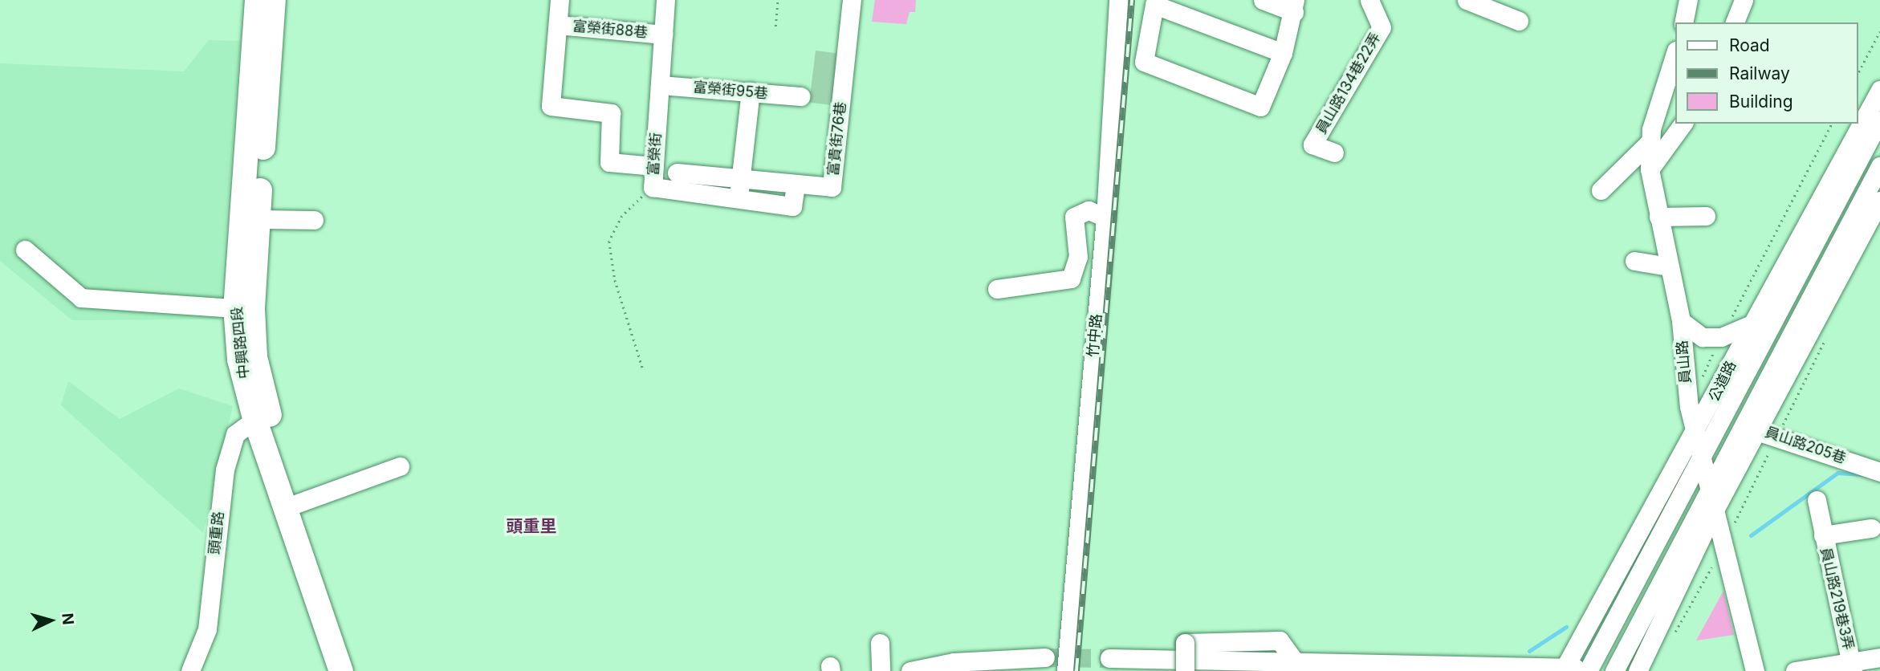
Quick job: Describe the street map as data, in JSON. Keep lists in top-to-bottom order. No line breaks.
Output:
{"streets":{"main road":["中興路四段"],"street":["富榮街88巷","員山路134巷22弄","富榮街95巷","富貴街76巷","富榮街","竹中路","員山路","公道路","員山路205巷","頭重路","員山路219巷3弄"]},"crossings":[["富榮街88巷","富榮街"],["富榮街95巷","富榮街"],["富貴街76巷","富榮街"],["中興路四段","頭重路"],["員山路","公道路"],["員山路","員山路205巷"],["公道路","員山路205巷"]],"districts":["頭重里"],"legend":["Road","Railway","Building"],"north":"right"}
